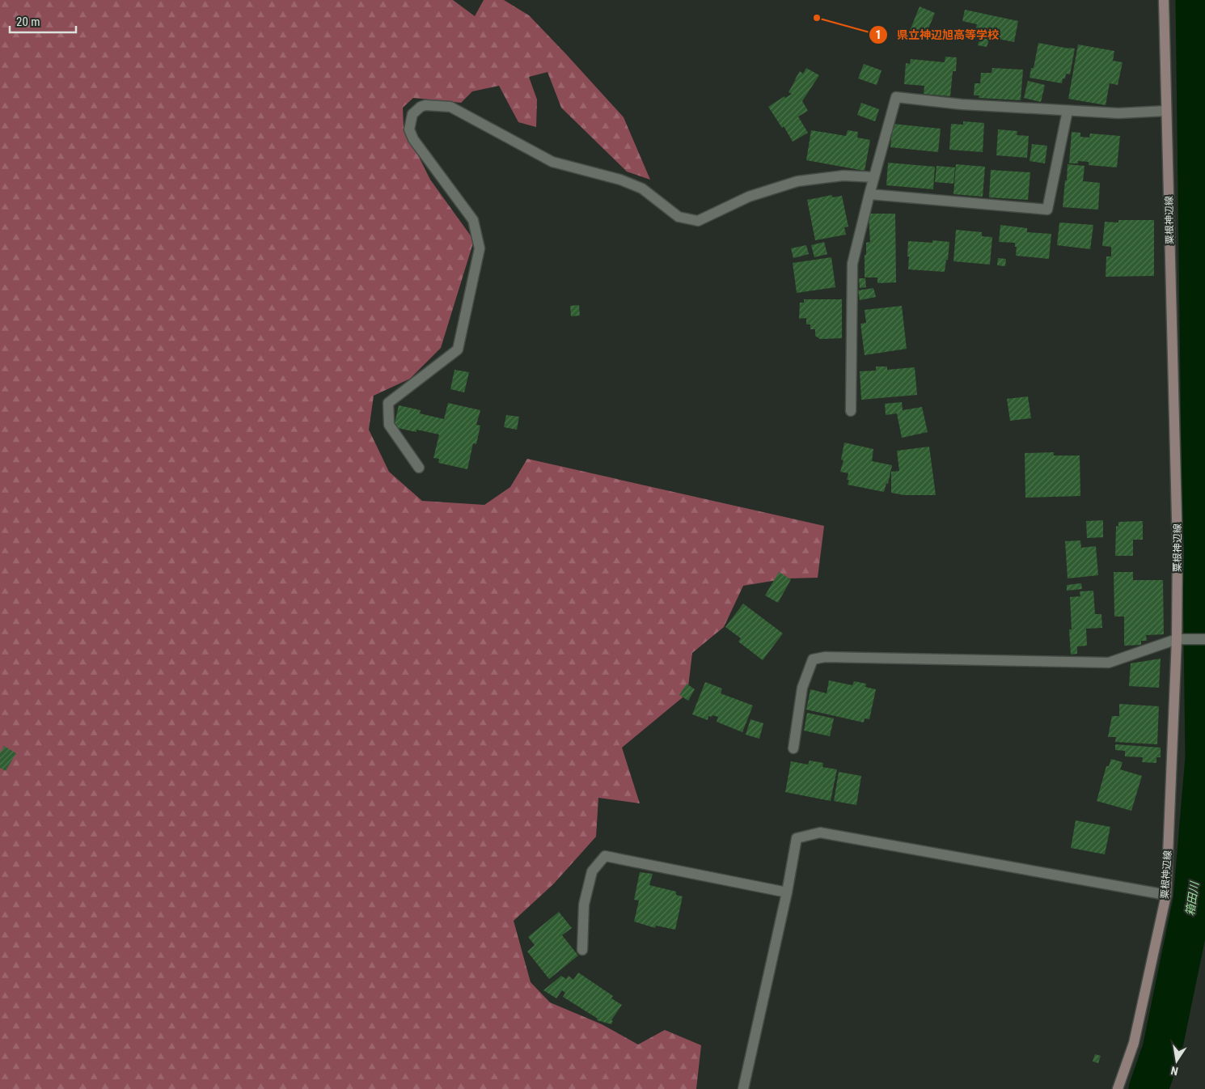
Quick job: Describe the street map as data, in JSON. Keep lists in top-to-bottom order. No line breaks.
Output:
{"streets":{"main road":["粟根神辺線"]},"water":["箱田川"],"places":["県立神辺旭高等学校"],"scale_bar":"20 m","north":"bottom"}
